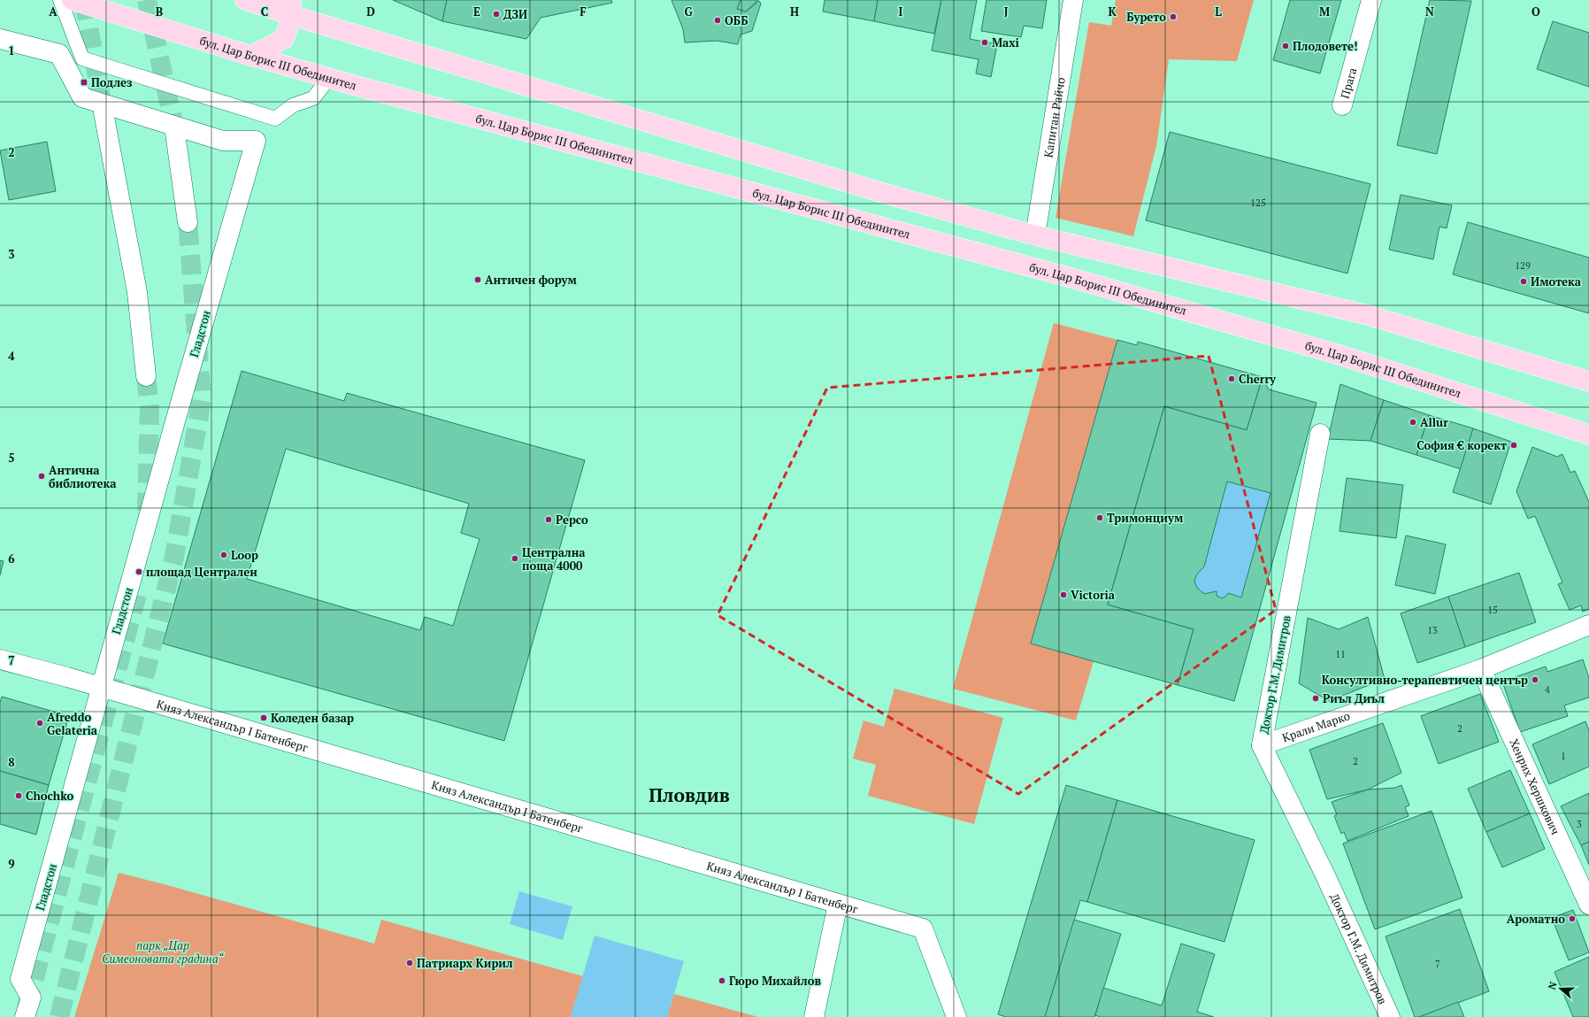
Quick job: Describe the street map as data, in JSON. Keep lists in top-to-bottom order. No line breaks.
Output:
{"streets":{"main road":["бул. Цар Борис III Обединител"],"street":["Прага","Капитан Райчо","Гладстон","Доктор Г.М. Димитров","Княз Александър I Батенберг","Крали Марко","Хенрих Хершкович"]},"crossings":[["Гладстон","Княз Александър I Батенберг"],["Доктор Г.М. Димитров","Крали Марко"],["Крали Марко","Хенрих Хершкович"]],"districts":["Пловдив"],"parks":["парк „Цар Симеоновата градина“"],"places":{"other":["ДЗИ","Бурето","ОББ","Maxi","Плодовете!","Античен форум","Имотека","Cherry","Allur","София € корект","Антична библиотека","Тримонциум","Pepco","Loop","Централна поща 4000","площад Централен","Victoria","Консултивно-терапевтичен център","Риъл Диъл","Коледен базар","Afreddo Gelateria","Chochko","Ароматно","Патриарх Кирил","Гюро Михайлов"],"transit":["Подлез"]},"house_numbers":["125","129","15","13","11","4","2","1","2","3","7"],"north":"left","grid":{"columns":["A","B","C","D","E","F","G","H","I","J","K","L","M","N","O"],"rows":["1","2","3","4","5","6","7","8","9"]}}
